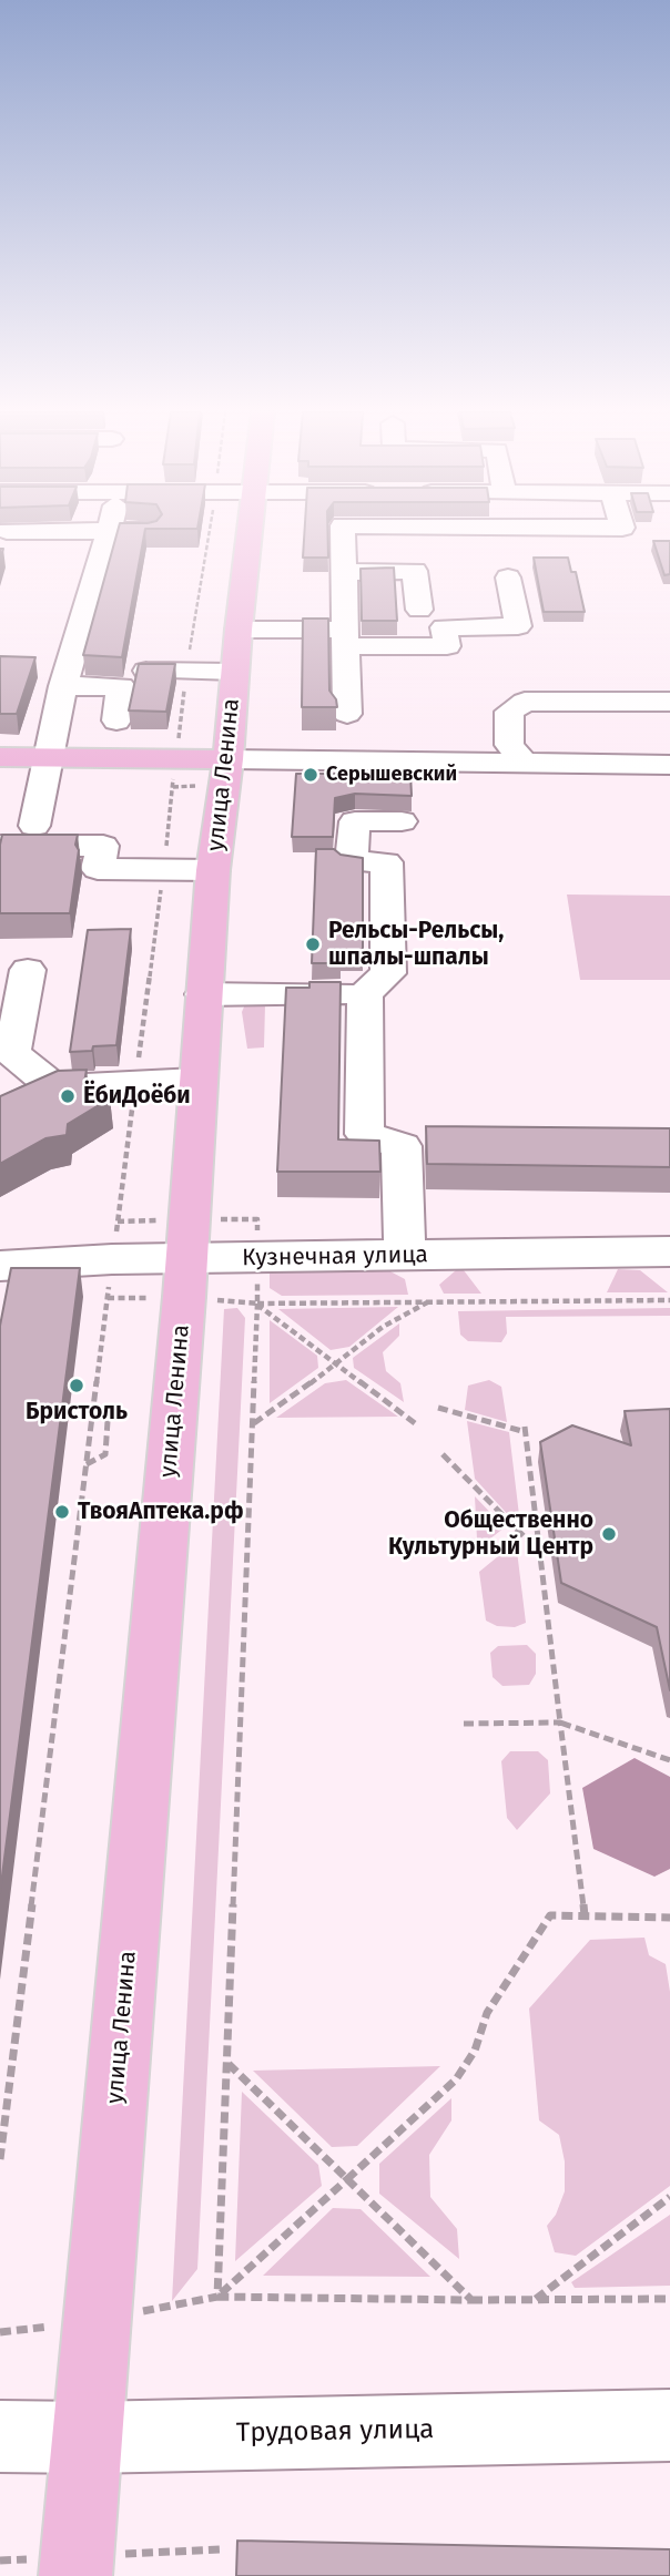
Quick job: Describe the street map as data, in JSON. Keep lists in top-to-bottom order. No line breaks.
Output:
{"streets":{"main road":["улица Ленина"],"street":["Кузнечная улица","Трудовая улица"]},"crossings":[["улица Ленина","Кузнечная улица"],["улица Ленина","Трудовая улица"]],"places":["Серышевский","Рельсы-Рельсы, шпалы-шпалы","ЁбиДоёби","Бристоль","ТвояАптека.рф","Общественно Культурный Центр"]}
